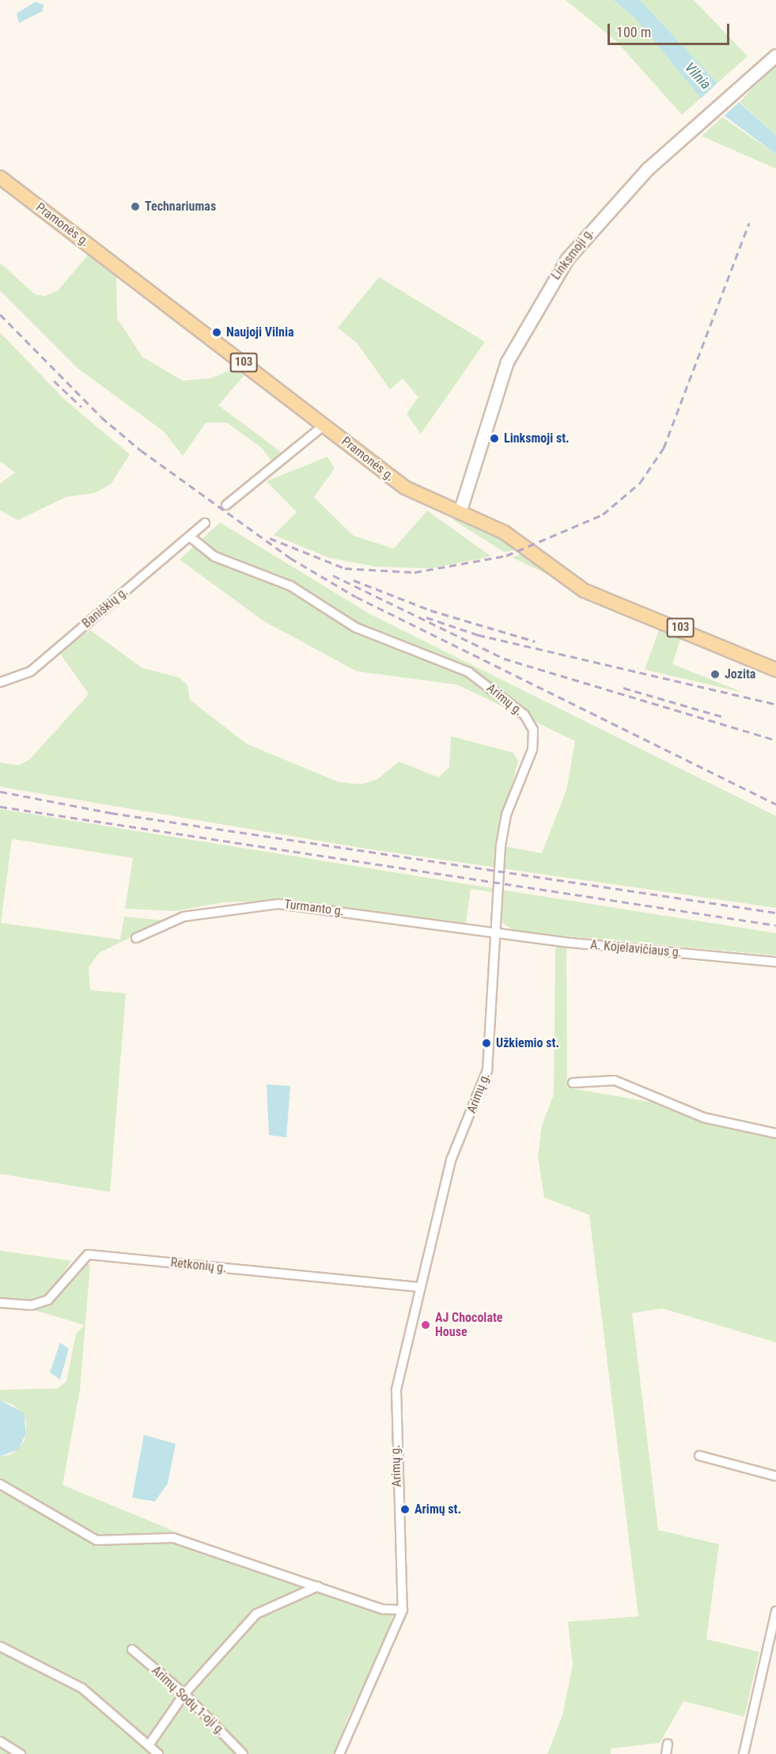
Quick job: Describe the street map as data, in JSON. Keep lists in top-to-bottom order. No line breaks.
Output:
{"streets":{"main road":["Pramonės g.","Linksmoji g.","103"],"street":["Baniškių g.","Arimų g.","Turmanto g.","A. Kojelavičiaus g.","Retkonių g.","Arimų Sodų 1-oji g."]},"crossings":[["Pramonės g.","Linksmoji g."],["Baniškių g.","Arimų g."],["Arimų g.","Turmanto g."],["Arimų g.","A. Kojelavičiaus g."],["Arimų g.","Retkonių g."],["Turmanto g.","A. Kojelavičiaus g."]],"water":["Vilnia"],"places":["Technariumas","Naujoji Vilnia","Linksmoji st.","Jozita","Užkiemio st.","AJ Chocolate House","Arimų st."],"scale_bar":"100 m"}
